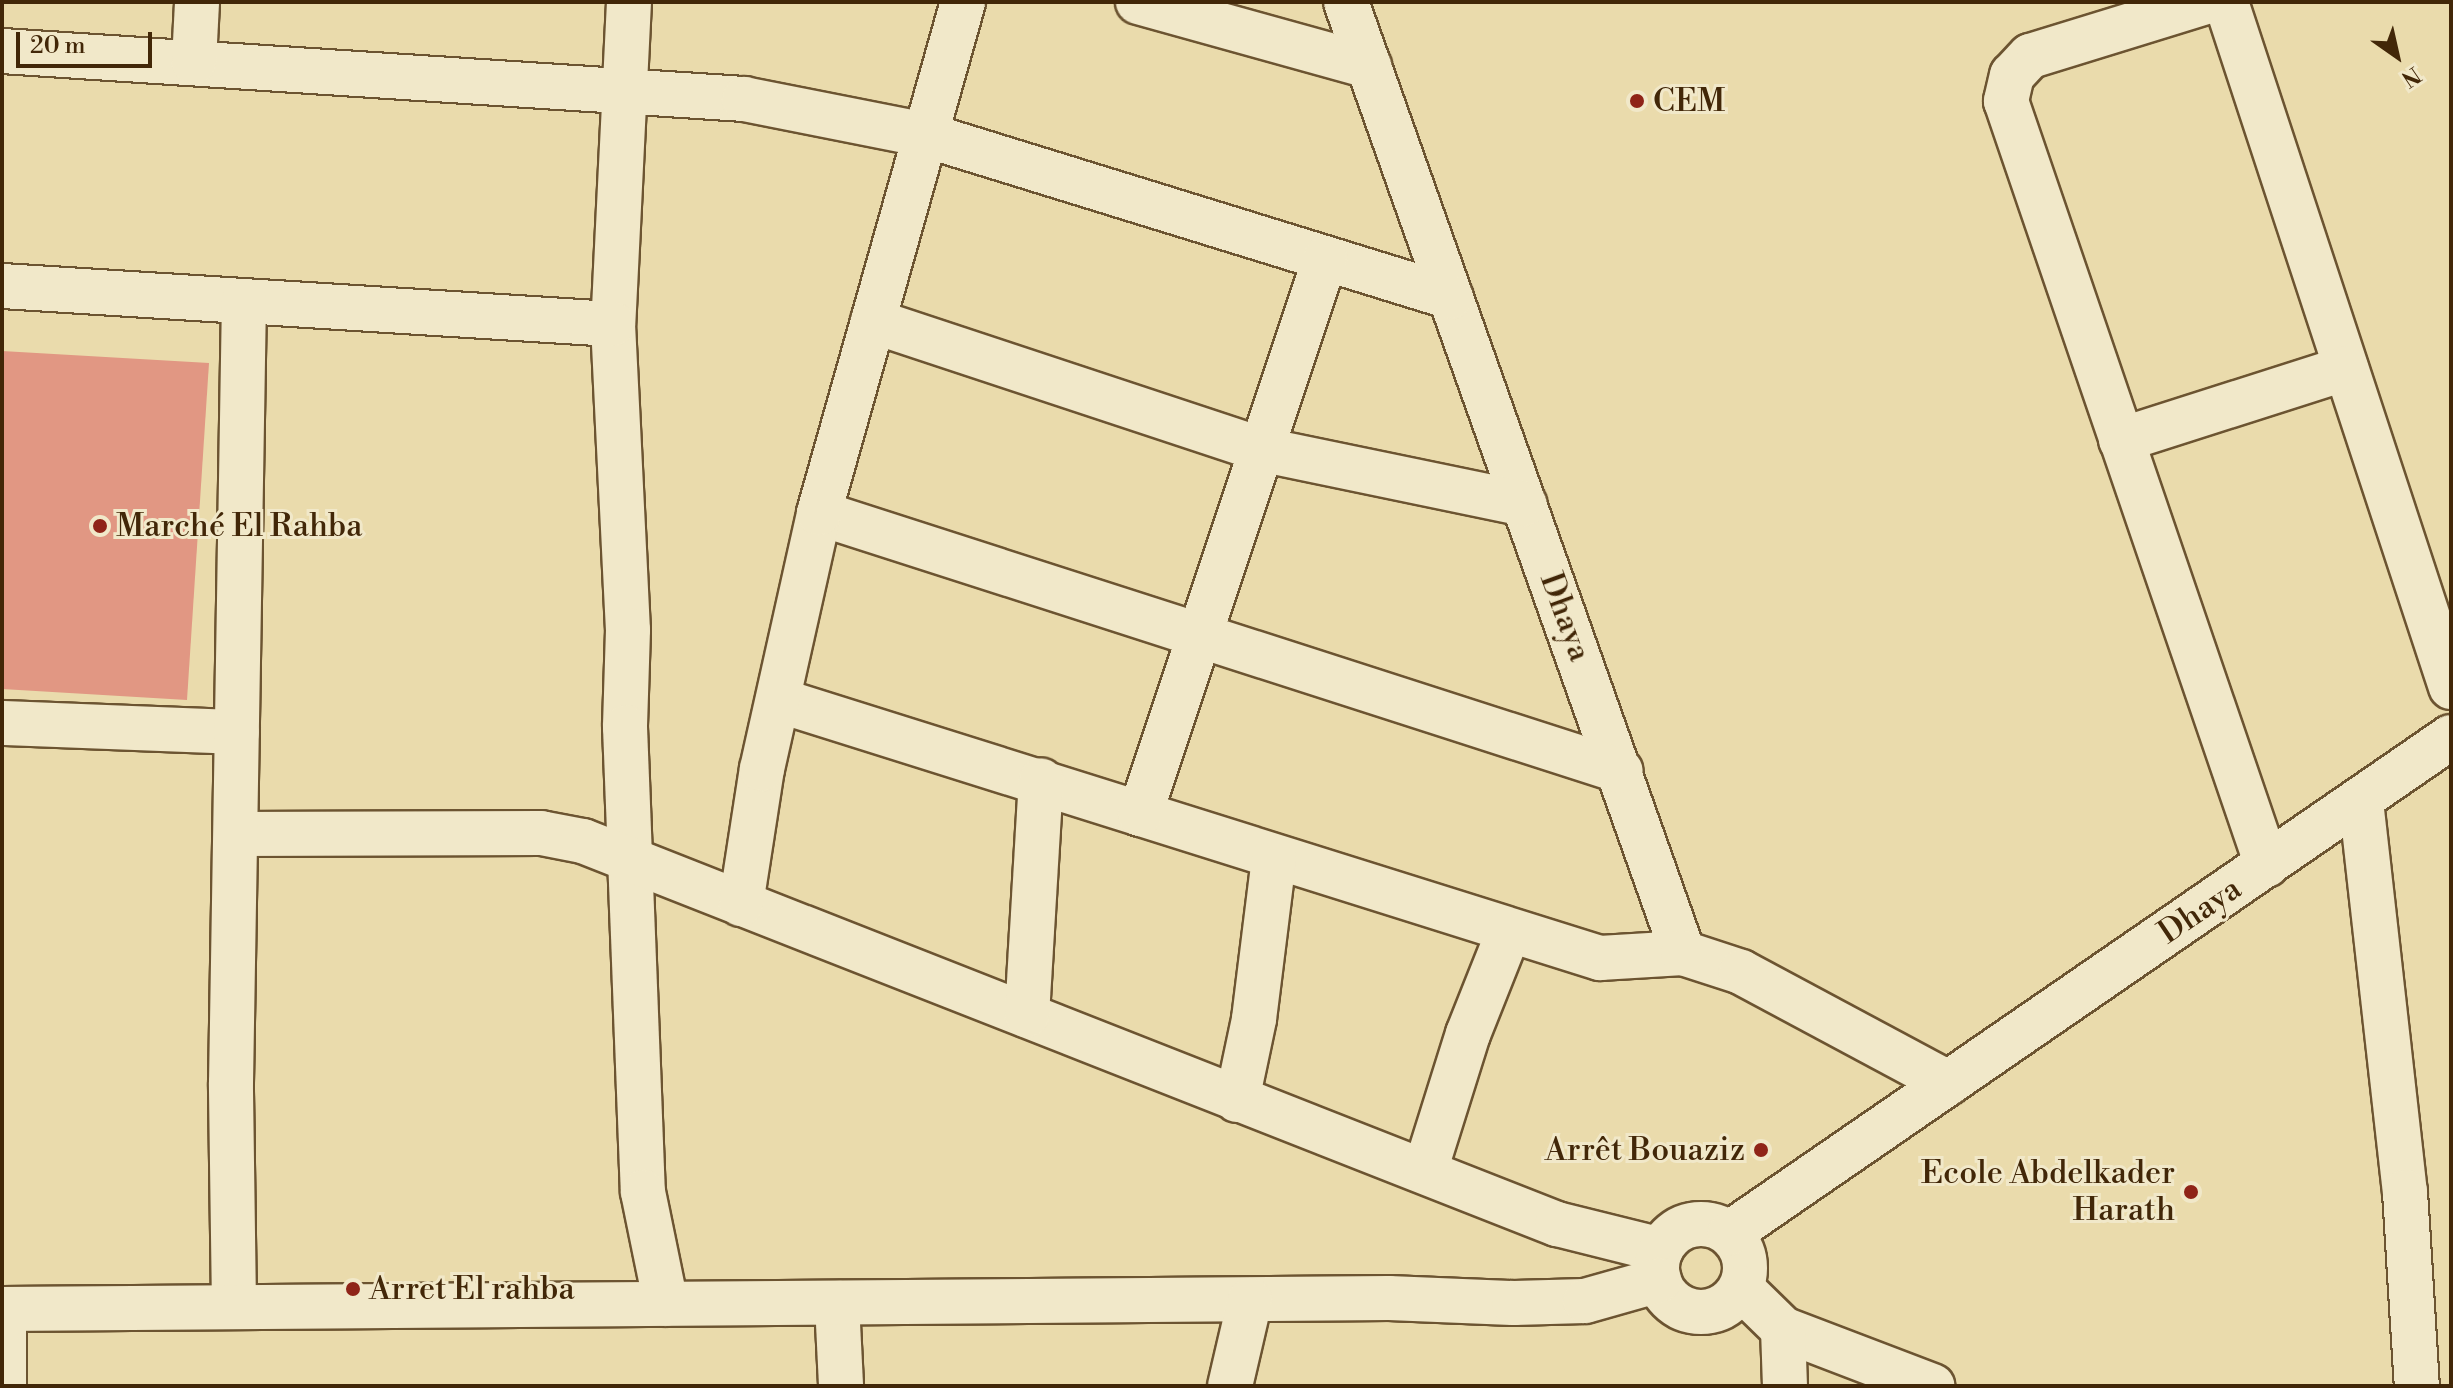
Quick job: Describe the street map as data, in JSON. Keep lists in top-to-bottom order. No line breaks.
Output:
{"streets":{"street":["Dhaya"]},"places":["CEM","Marché El Rahba","Arrêt Bouaziz","Ecole Abdelkader Harath","Arret El rahba"],"scale_bar":"20 m","north":"bottom right"}
